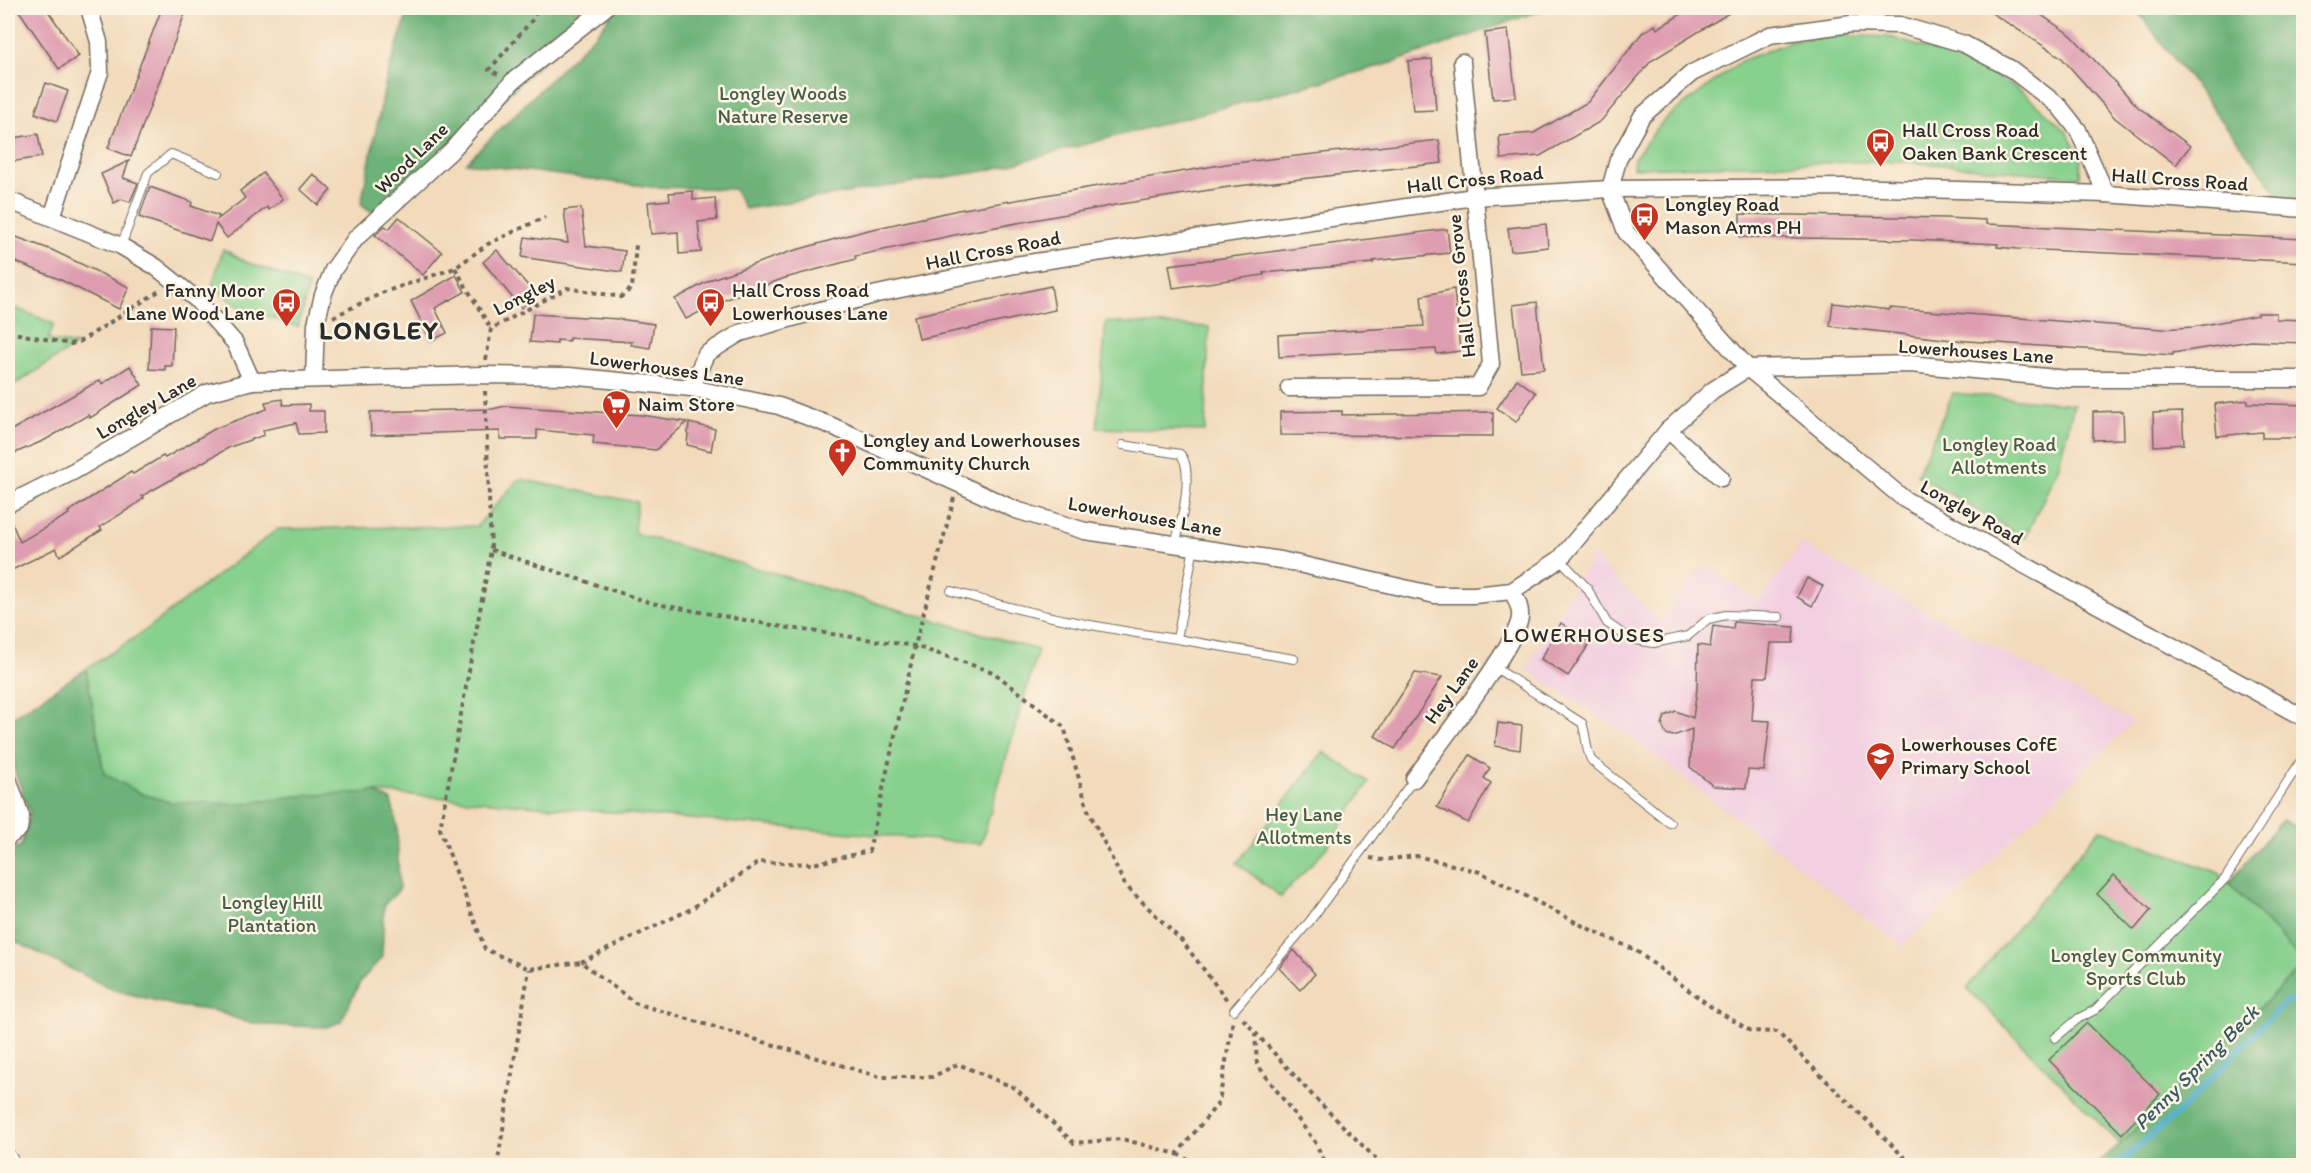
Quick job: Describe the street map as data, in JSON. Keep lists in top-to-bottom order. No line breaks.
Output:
{"streets":{"street":["Wood Lane","Hall Cross Road","Hall Cross Grove","Lowerhouses Lane","Longley Lane","Longley Road","Hey Lane"],"path":["Longley"]},"crossings":[["Wood Lane","Lowerhouses Lane"],["Wood Lane","Longley Lane"],["Hall Cross Road","Hall Cross Grove"],["Hall Cross Road","Lowerhouses Lane"],["Hall Cross Road","Longley Road"],["Longley","Lowerhouses Lane"],["Lowerhouses Lane","Longley Lane"],["Lowerhouses Lane","Longley Road"],["Lowerhouses Lane","Hey Lane"]],"districts":["LONGLEY","LOWERHOUSES"],"water":["Penny Spring Beck"],"parks":["Longley Woods Nature Reserve","Longley Road Allotments","Hey Lane Allotments","Longley Hill Plantation","Longley Community Sports Club"],"places":{"bus stop":["Hall Cross Road Oaken Bank Crescent","Longley Road Mason Arms PH","Fanny Moor Lane Wood Lane","Hall Cross Road Lowerhouses Lane"],"supermarket":["Naim Store"],"church":["Longley and Lowerhouses Community Church"],"school or university":["Lowerhouses CofE Primary School"]}}
